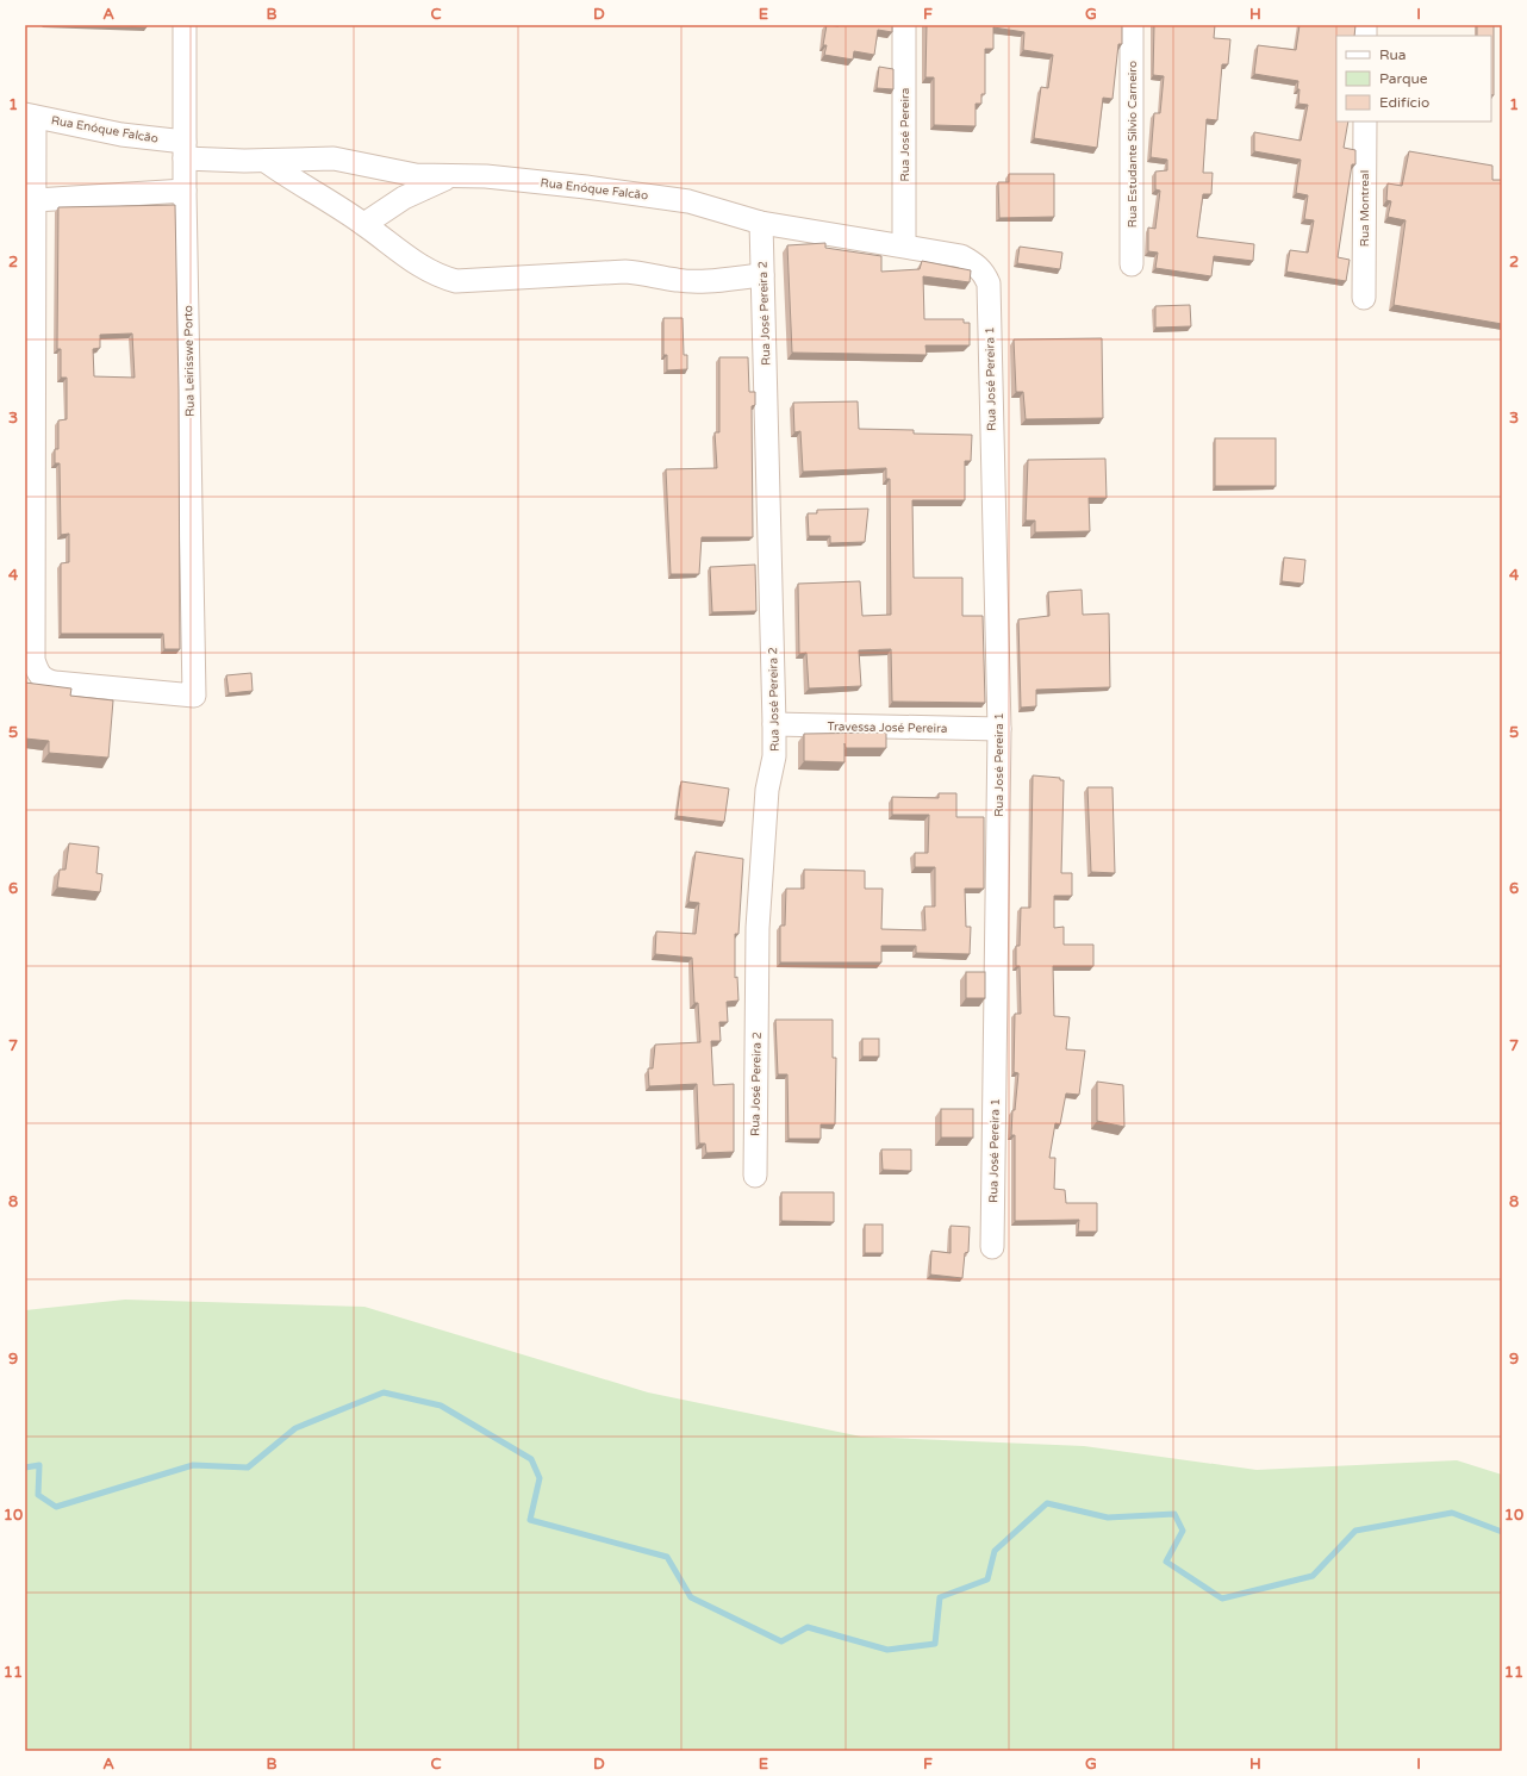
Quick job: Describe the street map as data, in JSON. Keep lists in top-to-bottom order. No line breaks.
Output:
{"streets":{"street":["Rua Enóque Falcão","Rua José Pereira","Rua Estudante Silvio Carneiro","Rua Montreal","Rua José Pereira 2","Rua Leirisswe Porto","Rua José Pereira 1","Travessa José Pereira"]},"crossings":[["Rua Enóque Falcão","Rua José Pereira"],["Rua Enóque Falcão","Rua José Pereira 2"],["Rua Enóque Falcão","Rua Leirisswe Porto"],["Rua Enóque Falcão","Rua José Pereira 1"],["Rua José Pereira 2","Travessa José Pereira"],["Rua José Pereira 1","Travessa José Pereira"]],"legend":["Rua","Parque","Edifício"],"grid":{"columns":["A","B","C","D","E","F","G","H","I"],"rows":["1","2","3","4","5","6","7","8","9","10","11"]}}
